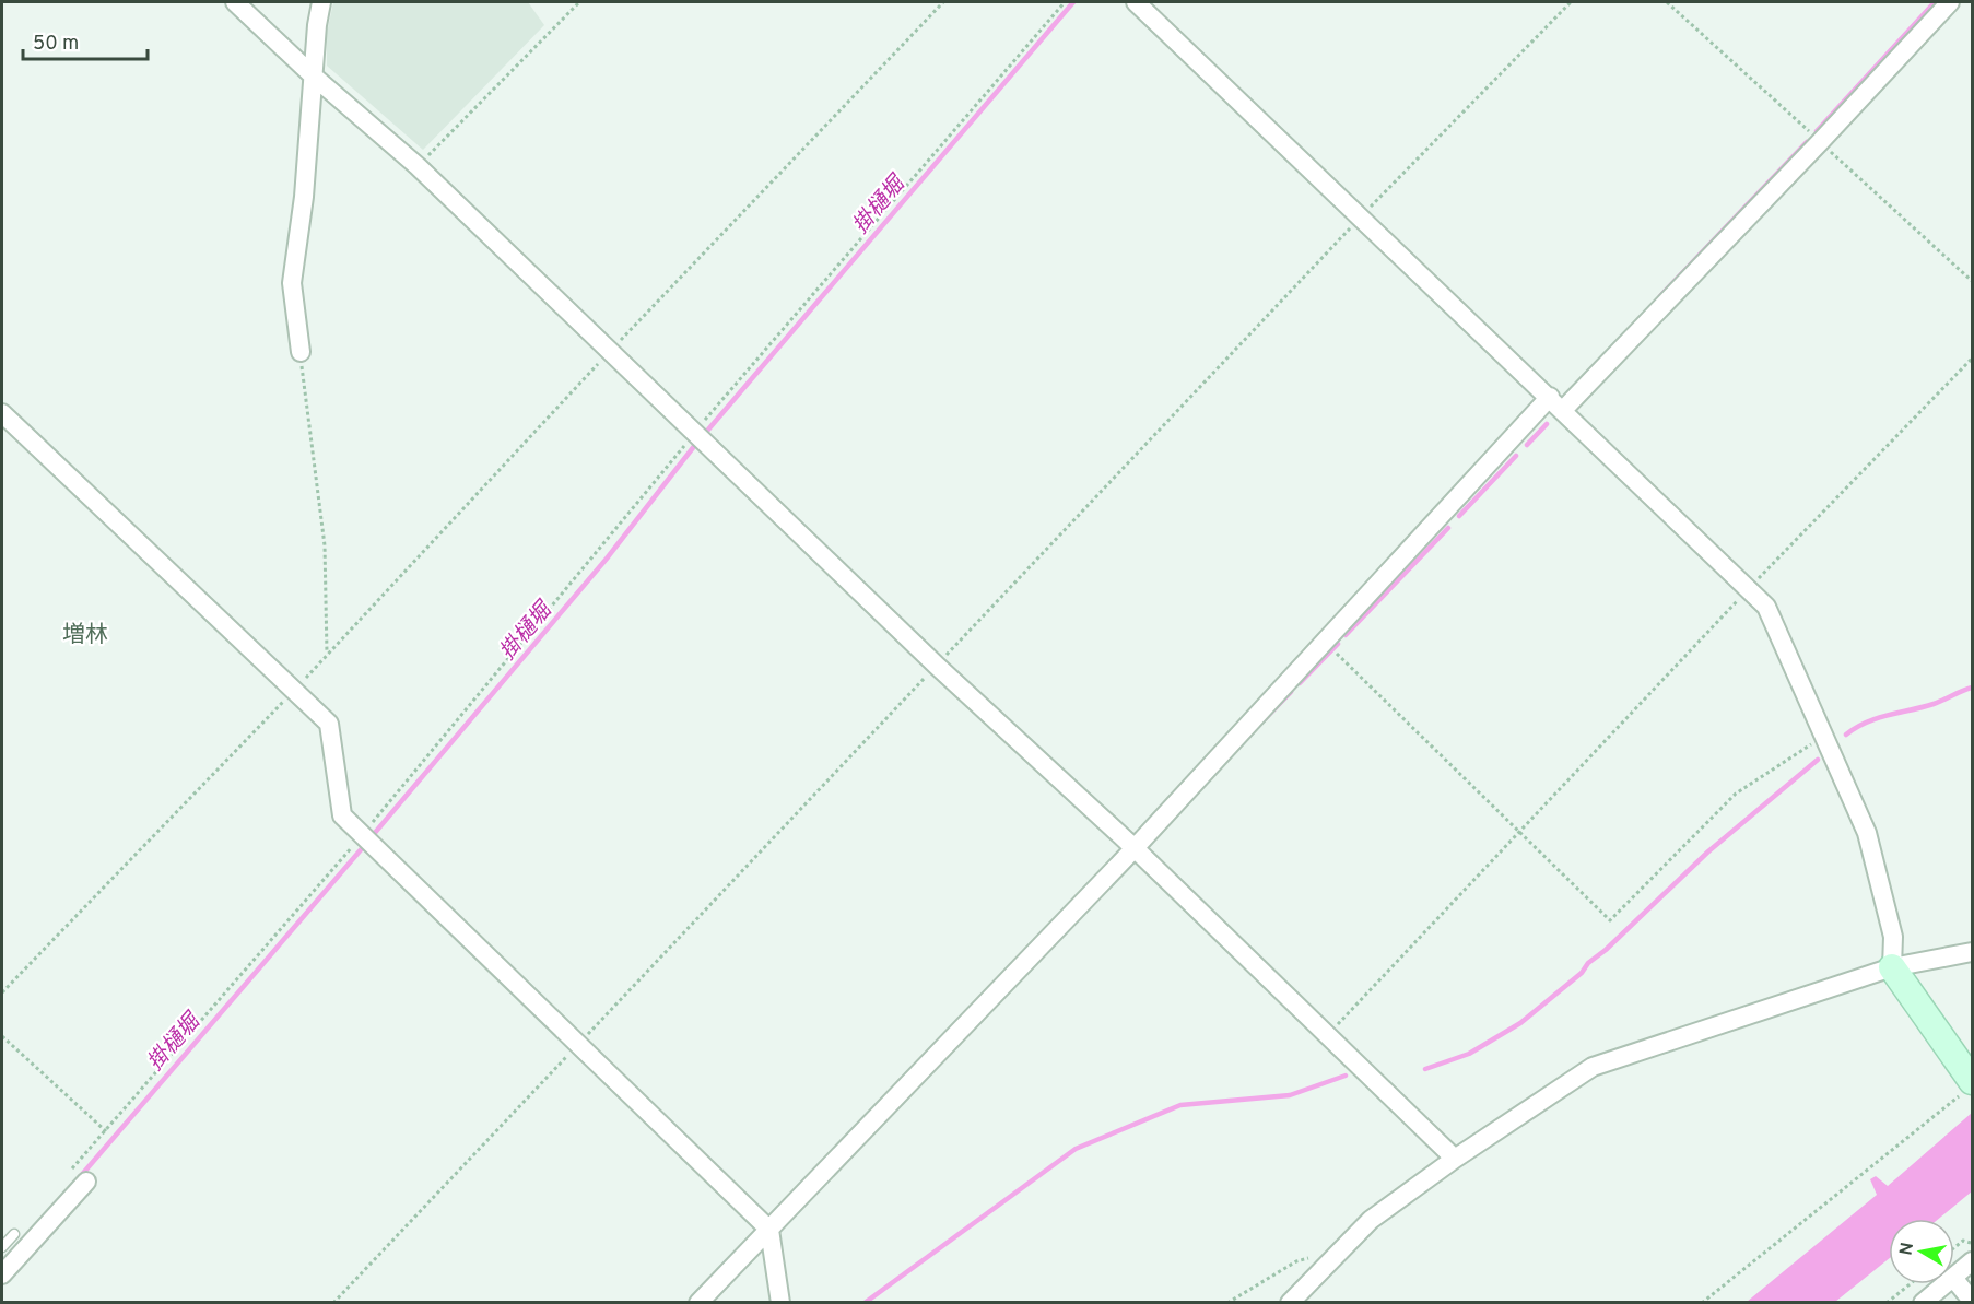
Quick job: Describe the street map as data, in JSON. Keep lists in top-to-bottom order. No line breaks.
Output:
{"districts":["増林"],"water":["掛樋堀"],"scale_bar":"50 m","north":"left"}
